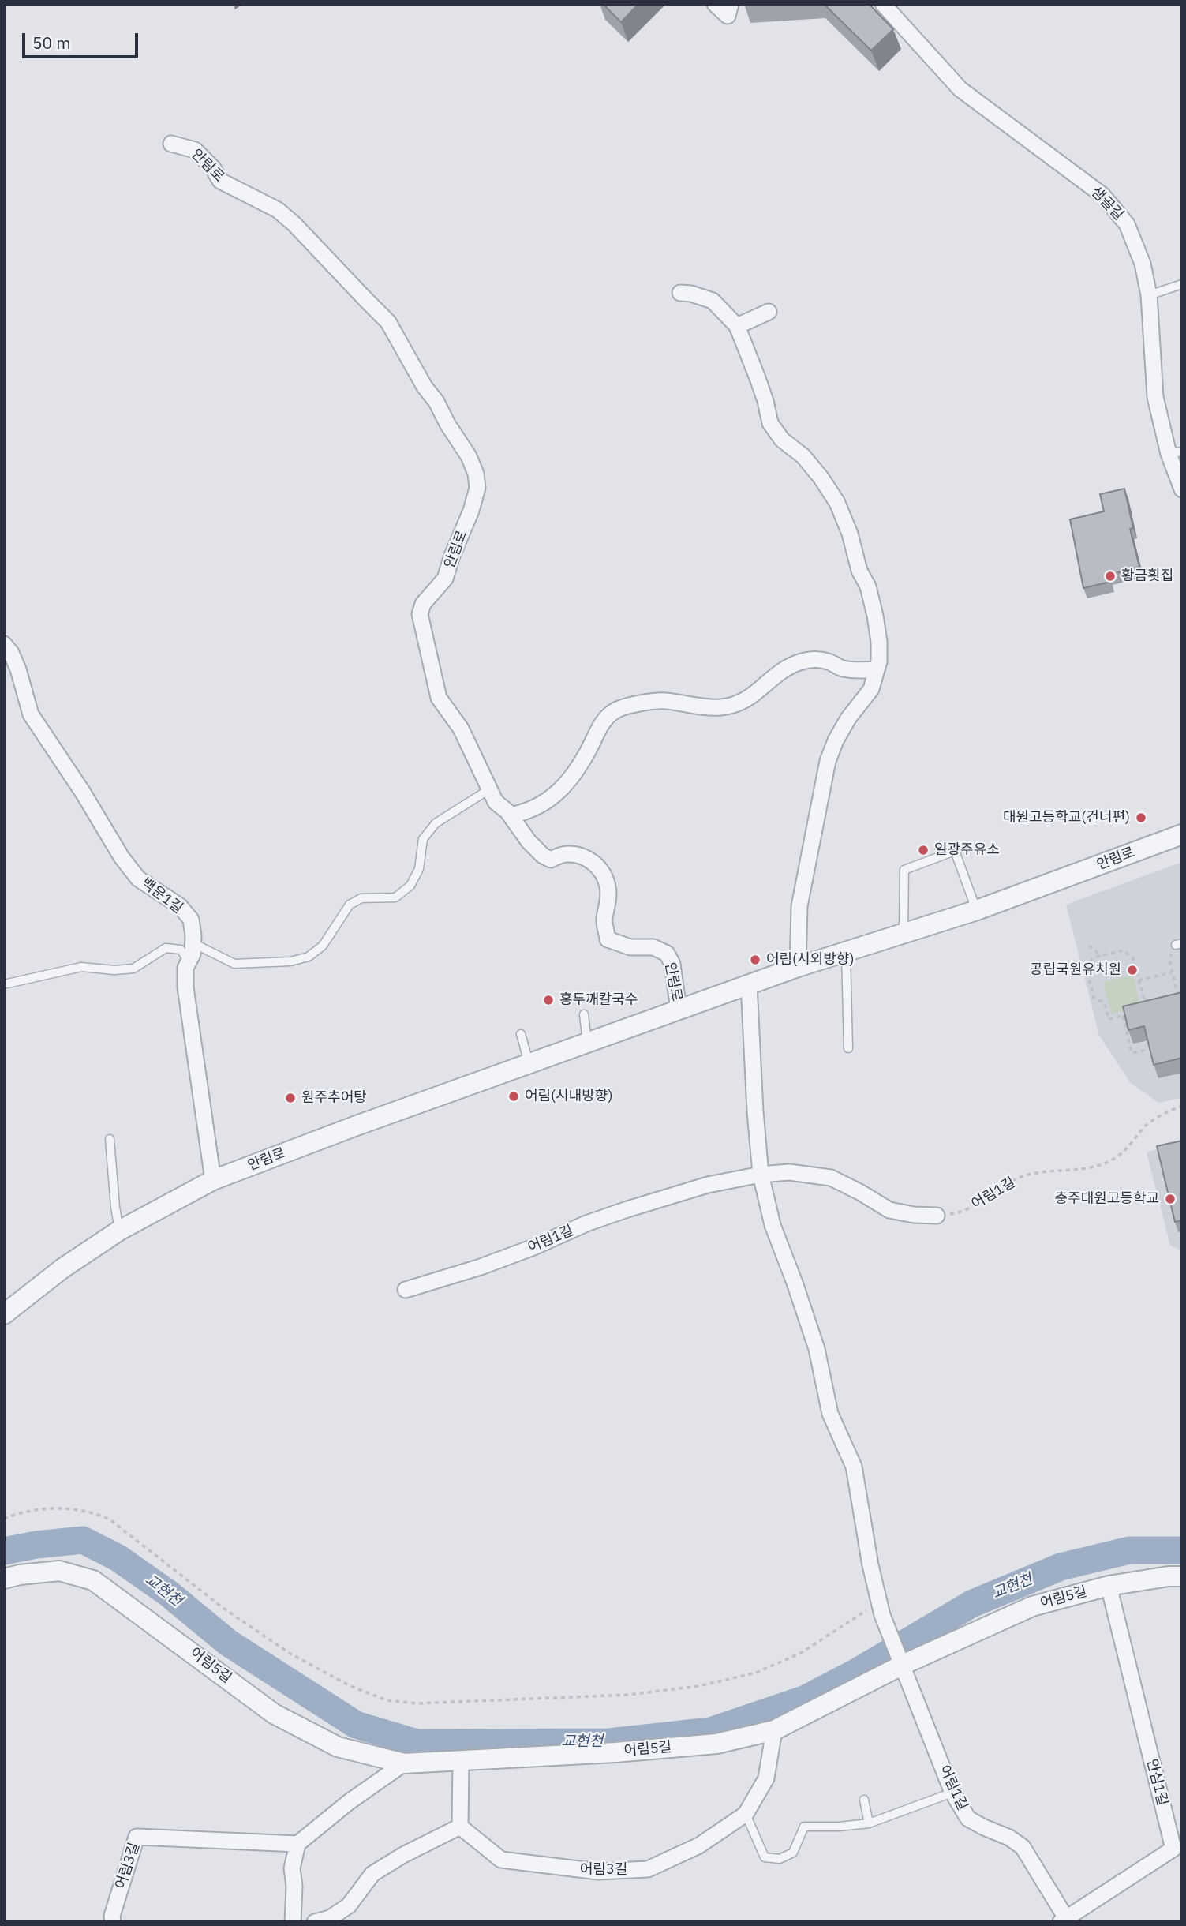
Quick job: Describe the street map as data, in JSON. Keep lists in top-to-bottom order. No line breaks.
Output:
{"streets":{"street":["안림로","샘골길","백운1길","어림1길","어림5길","안심1길","어림3길"]},"crossings":[["안림로","백운1길"],["어림1길","어림5길"],["어림1길","안심1길"],["어림5길","안심1길"],["어림5길","어림3길"]],"water":["교현천"],"places":["황금횟집","대원고등학교(건너편)","일광주유소","어림(시외방향)","공립국원유치원","홍두깨칼국수","어림(시내방향)","원주추어탕","충주대원고등학교"],"scale_bar":"50 m"}
